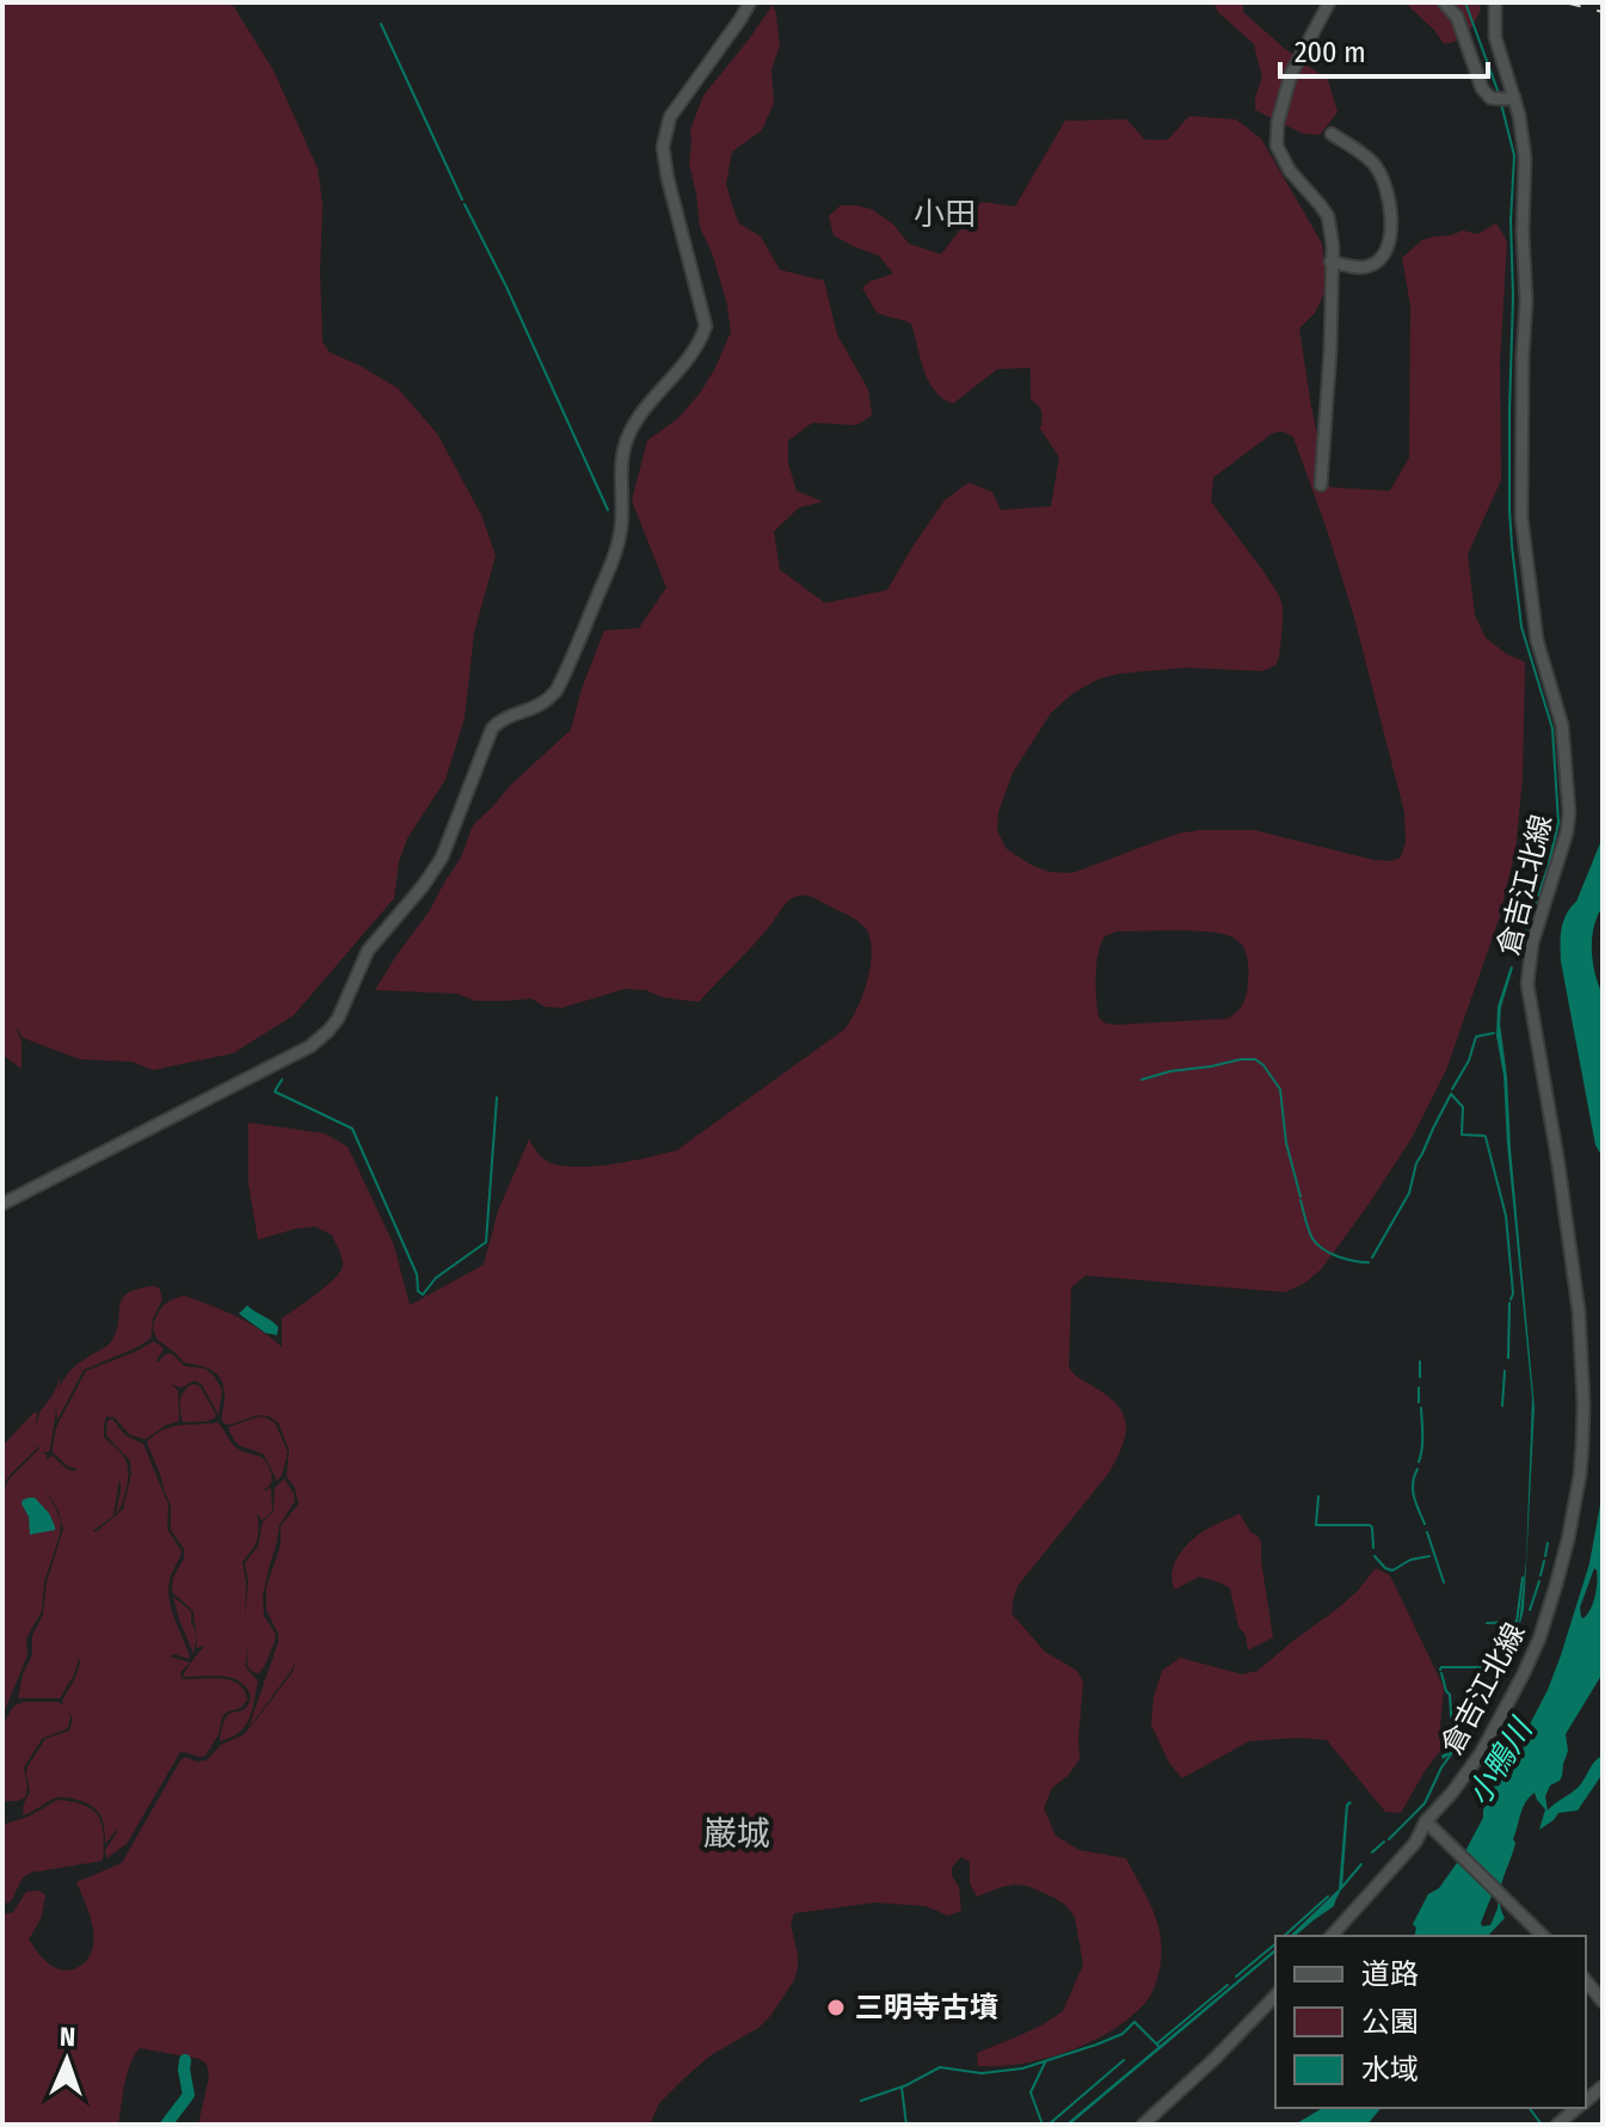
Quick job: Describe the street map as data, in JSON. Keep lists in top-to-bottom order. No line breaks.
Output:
{"streets":{"street":["倉吉江北線"]},"districts":["小田","巌城"],"water":["小鴨川"],"places":["三明寺古墳"],"legend":["道路","公園","水域"],"scale_bar":"200 m","north":"top"}
